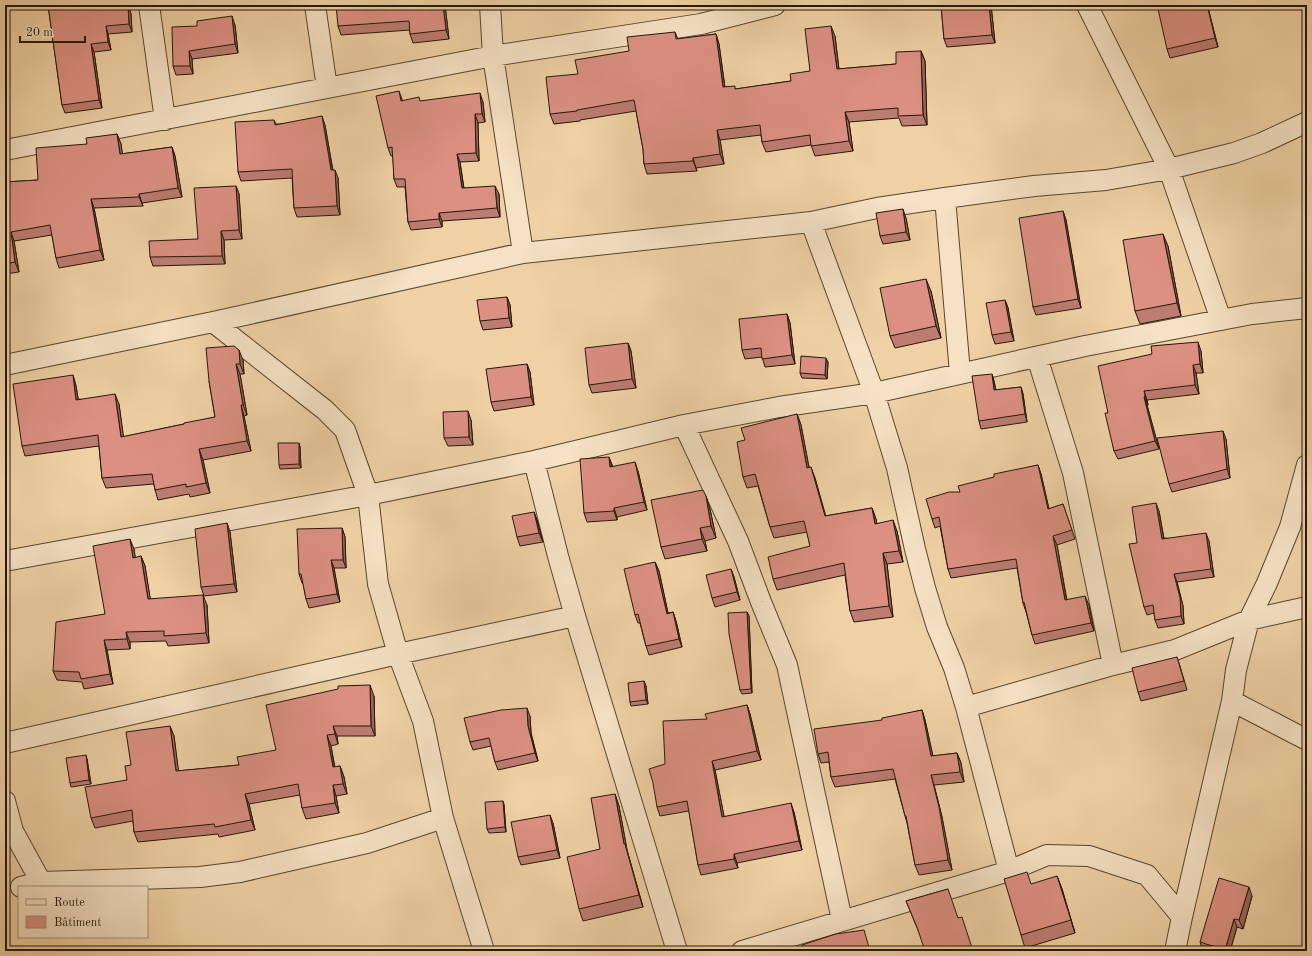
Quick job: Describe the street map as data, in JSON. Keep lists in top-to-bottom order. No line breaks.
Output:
{"legend":["Route","Bâtiment"],"scale_bar":"20 m"}
